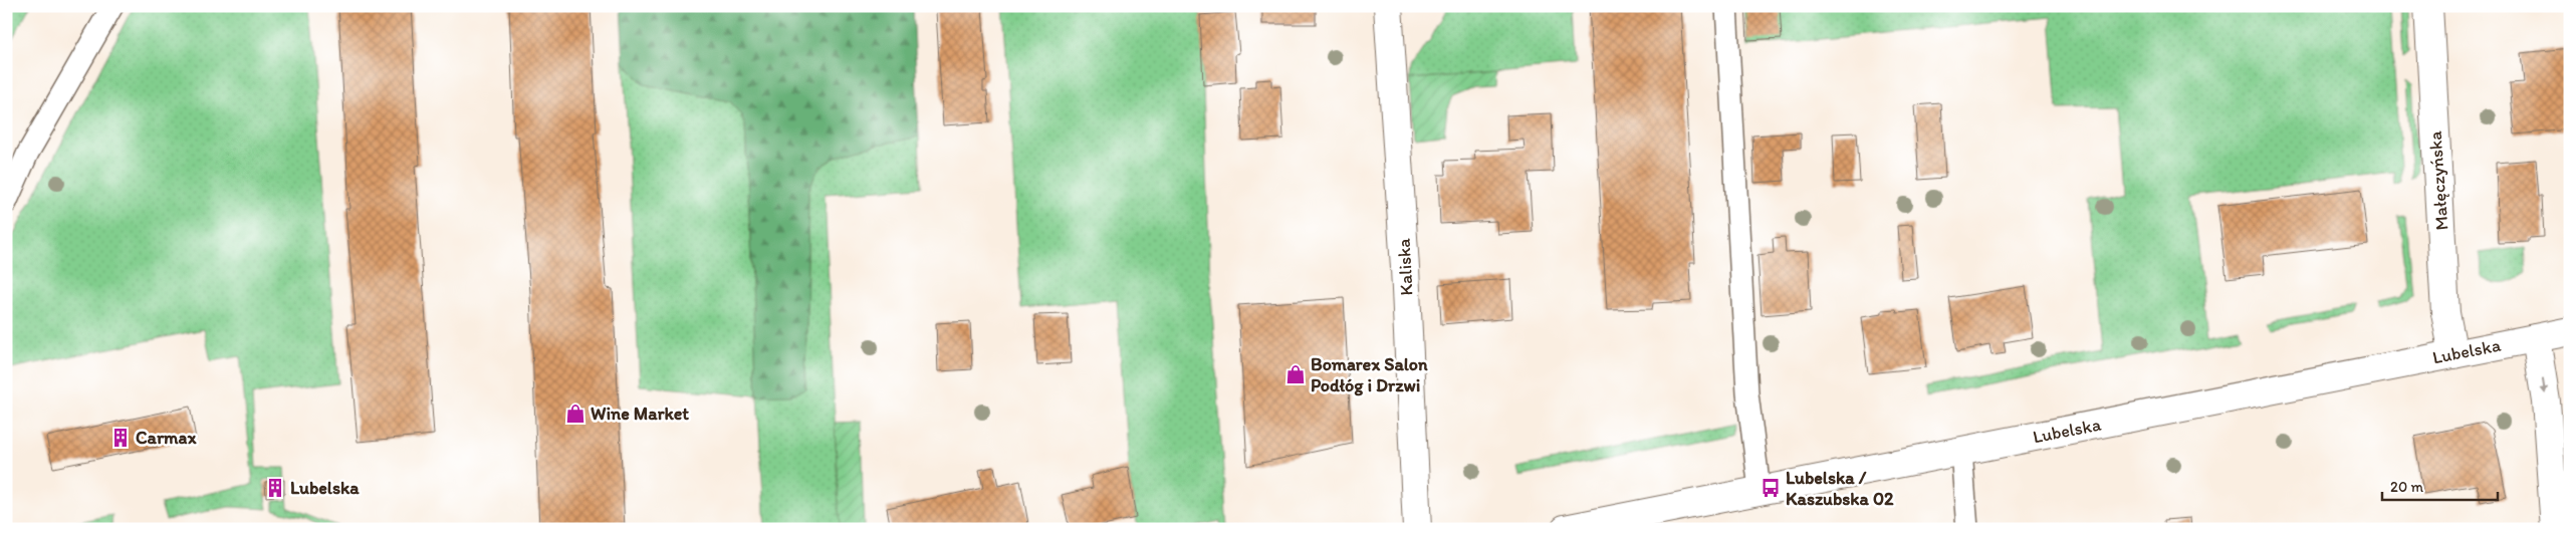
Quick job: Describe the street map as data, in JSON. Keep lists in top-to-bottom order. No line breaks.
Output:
{"streets":{"street":["Małęczyńska","Kaliska","Lubelska"]},"crossings":[["Małęczyńska","Lubelska"]],"places":{"shop":["Bomarex Salon Podłóg i Drzwi","Wine Market"],"building":["Carmax","Lubelska"],"bus stop":["Lubelska / Kaszubska 02"]},"scale_bar":"20 m"}
